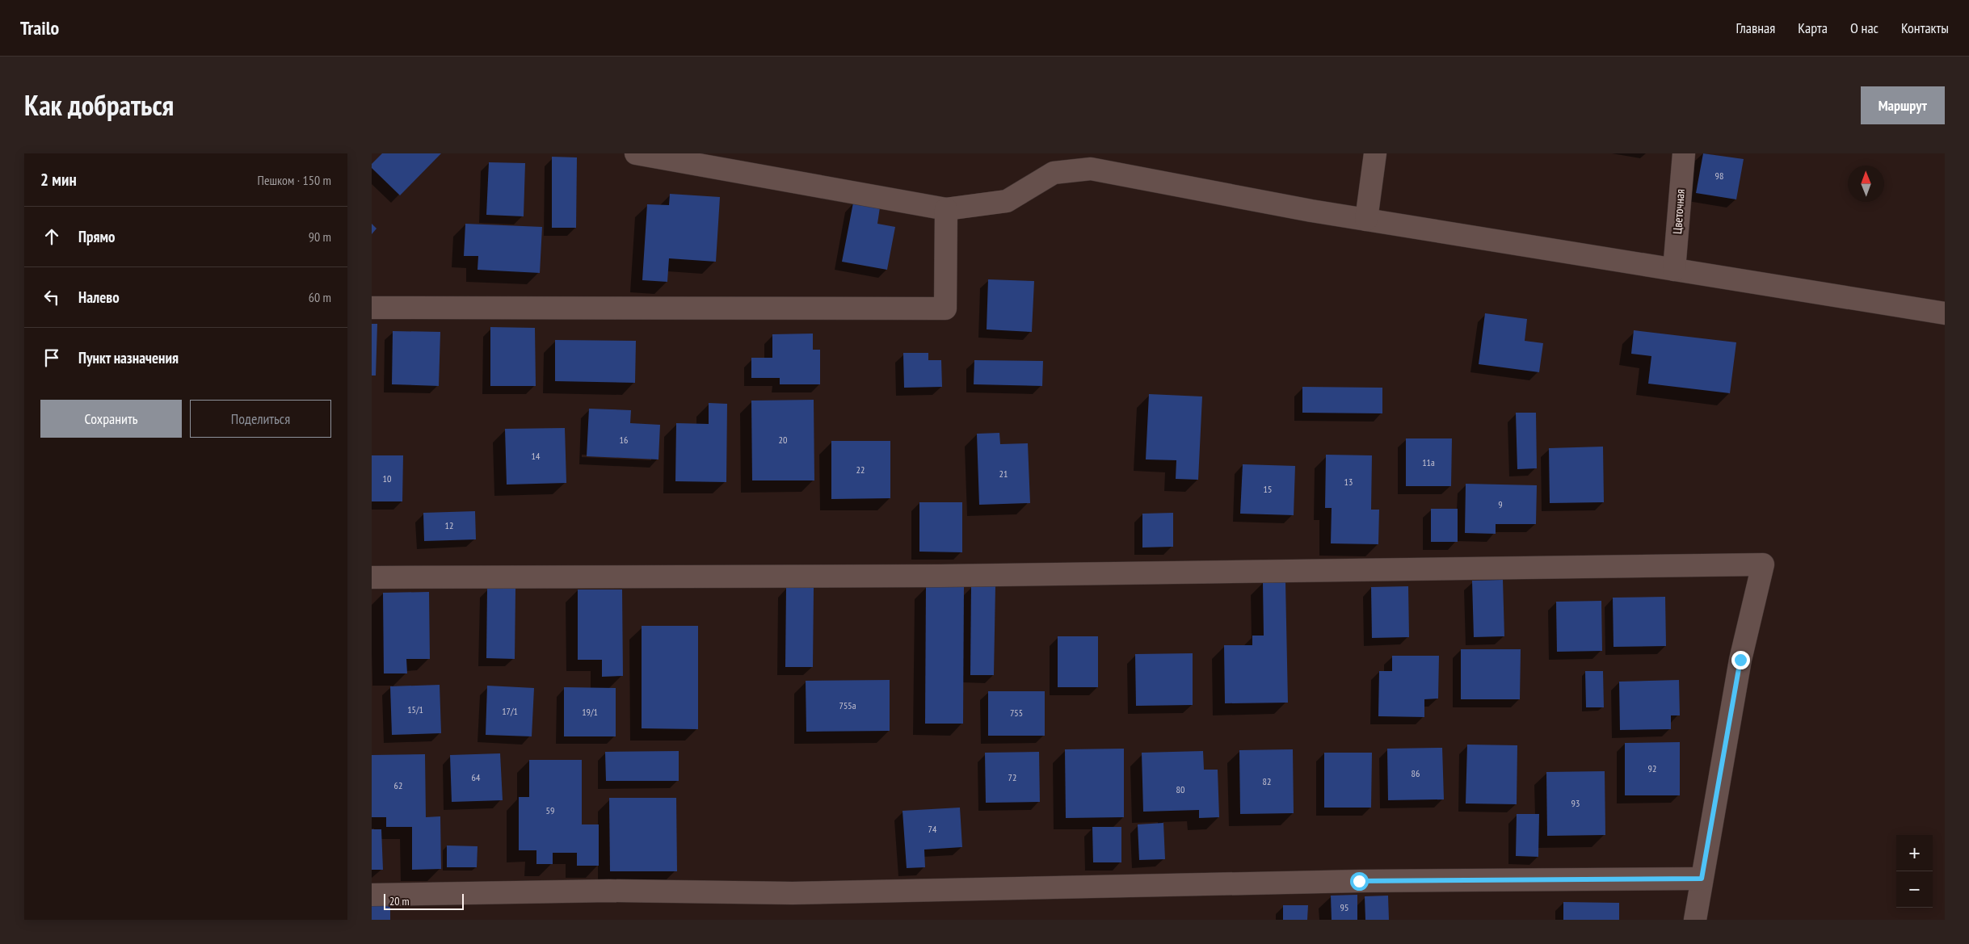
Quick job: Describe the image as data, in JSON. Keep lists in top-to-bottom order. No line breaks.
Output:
{"streets":{"street":["Цветочная"]},"house_numbers":["98","16","20","14","11а","22","21","10","13","15","9","12","755а","15/1","17/1","19/1","755","92","86","64","72","82","62","80","93","59","74","95"],"scale_bar":"20 m","north":"top","page":{"header":"Trailo","nav":["Главная","Карта","О нас","Контакты"],"title":"Как добраться","buttons":["Маршрут",["Сохранить","Поделиться"]],"heading":["2 мин","Пешком · 150 m"],"list":[["Прямо","90 m"],["Налево","60 m"],"Пункт назначения"],"map_buttons":["+","−"],"scale":"20 m"}}
